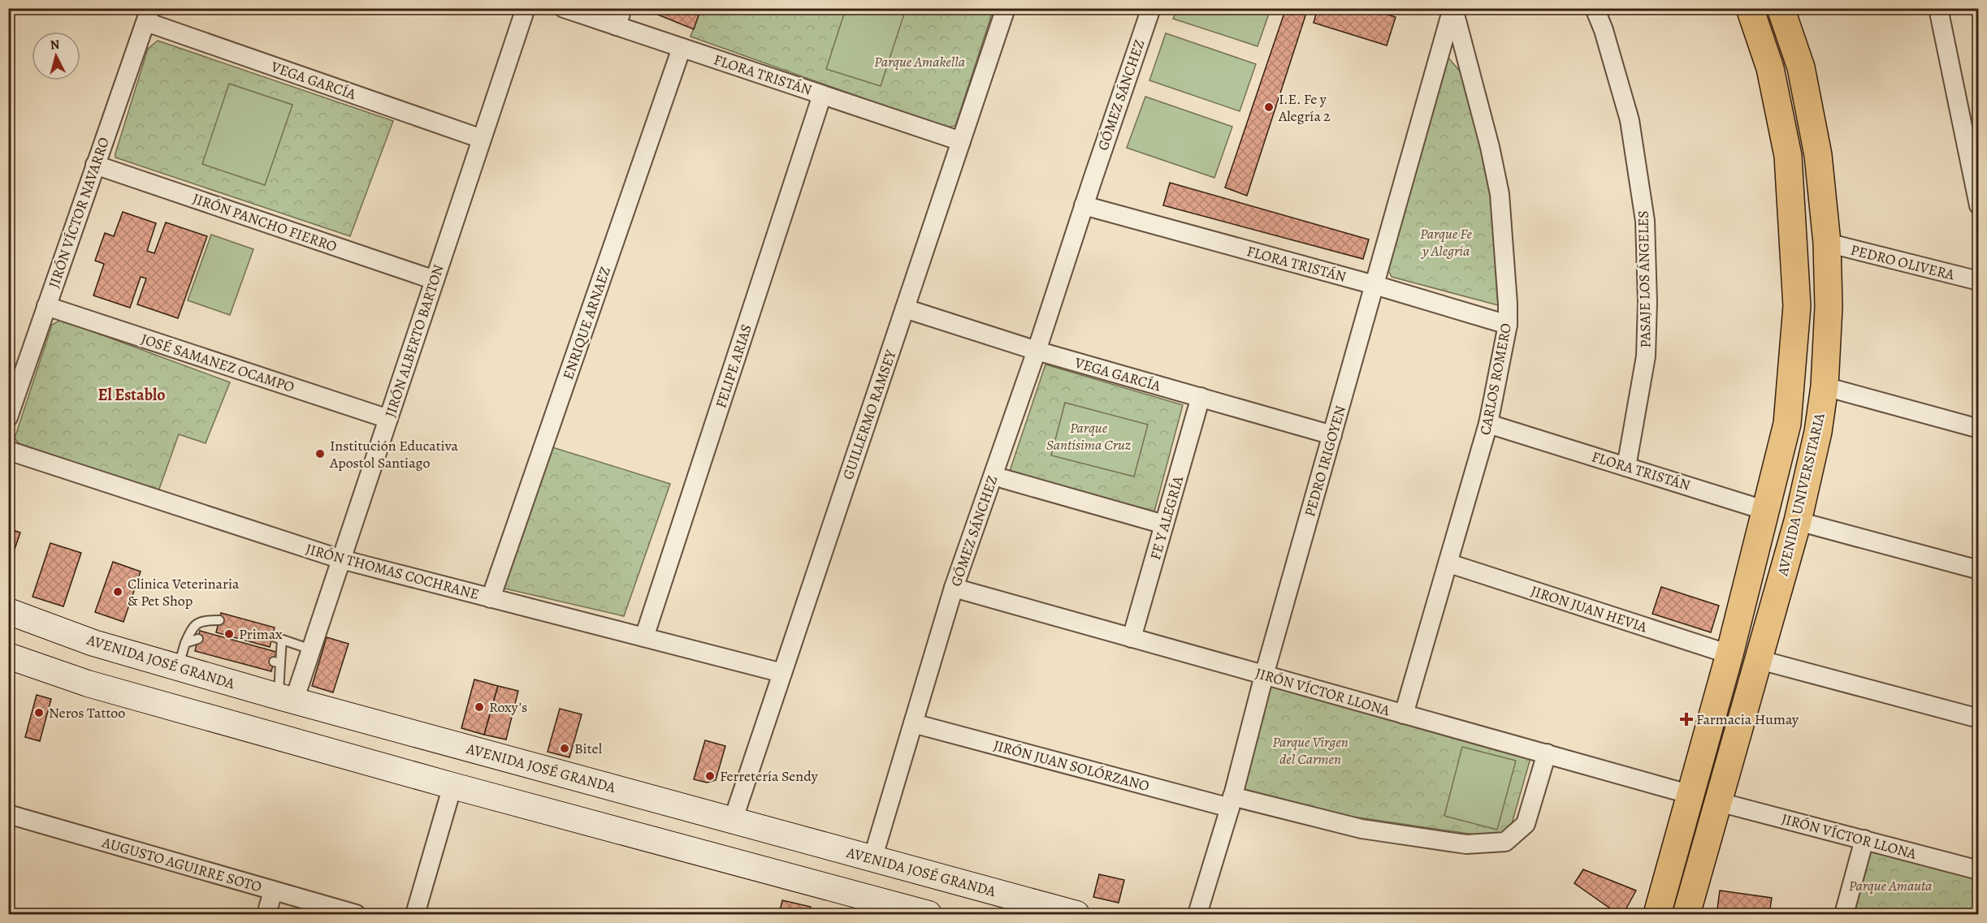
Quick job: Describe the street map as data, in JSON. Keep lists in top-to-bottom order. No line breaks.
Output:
{"streets":{"main road":["AVENIDA UNIVERSITARIA","AVENIDA JOSÉ GRANDA"],"street":["FLORA TRISTÁN","VEGA GARCÍA","GÓMEZ SÁNCHEZ","JIRÓN VÍCTOR NAVARRO","JIRÓN PANCHO FIERRO","PEDRO OLIVERA","PASAJE LOS ÁNGELES","ENRIQUE ARNAEZ","JIRÓN ALBERTO BARTON","JOSÉ SAMANEZ OCAMPO","FELIPE ARIAS","CARLOS ROMERO","GUILLERMO RAMSEY","PEDRO IRIGOYEN","FE Y ALEGRÍA","JIRÓN THOMAS COCHRANE","JIRON JUAN HEVIA","JIRÓN VÍCTOR LLONA","JIRÓN JUAN SOLÓRZANO","AUGUSTO AGUIRRE SOTO"]},"crossings":[["FLORA TRISTÁN","GÓMEZ SÁNCHEZ"],["FLORA TRISTÁN","PASAJE LOS ÁNGELES"],["FLORA TRISTÁN","ENRIQUE ARNAEZ"],["FLORA TRISTÁN","FELIPE ARIAS"],["FLORA TRISTÁN","CARLOS ROMERO"],["FLORA TRISTÁN","GUILLERMO RAMSEY"],["FLORA TRISTÁN","PEDRO IRIGOYEN"],["FLORA TRISTÁN","AVENIDA UNIVERSITARIA"],["VEGA GARCÍA","GÓMEZ SÁNCHEZ"],["VEGA GARCÍA","JIRÓN VÍCTOR NAVARRO"],["VEGA GARCÍA","JIRÓN ALBERTO BARTON"],["VEGA GARCÍA","GUILLERMO RAMSEY"],["VEGA GARCÍA","PEDRO IRIGOYEN"],["VEGA GARCÍA","FE Y ALEGRÍA"],["GÓMEZ SÁNCHEZ","AVENIDA JOSÉ GRANDA"],["GÓMEZ SÁNCHEZ","JIRÓN VÍCTOR LLONA"],["GÓMEZ SÁNCHEZ","JIRÓN JUAN SOLÓRZANO"],["JIRÓN VÍCTOR NAVARRO","JIRÓN PANCHO FIERRO"],["JIRÓN VÍCTOR NAVARRO","JOSÉ SAMANEZ OCAMPO"],["JIRÓN PANCHO FIERRO","JIRÓN ALBERTO BARTON"],["PEDRO OLIVERA","AVENIDA UNIVERSITARIA"],["ENRIQUE ARNAEZ","JIRÓN THOMAS COCHRANE"],["JIRÓN ALBERTO BARTON","JOSÉ SAMANEZ OCAMPO"],["JIRÓN ALBERTO BARTON","JIRÓN THOMAS COCHRANE"],["JIRÓN ALBERTO BARTON","AVENIDA JOSÉ GRANDA"],["FELIPE ARIAS","JIRÓN THOMAS COCHRANE"],["CARLOS ROMERO","PEDRO IRIGOYEN"],["CARLOS ROMERO","JIRON JUAN HEVIA"],["CARLOS ROMERO","JIRÓN VÍCTOR LLONA"],["GUILLERMO RAMSEY","JIRÓN THOMAS COCHRANE"],["GUILLERMO RAMSEY","AVENIDA JOSÉ GRANDA"],["PEDRO IRIGOYEN","JIRÓN VÍCTOR LLONA"],["PEDRO IRIGOYEN","JIRÓN JUAN SOLÓRZANO"],["AVENIDA UNIVERSITARIA","JIRON JUAN HEVIA"],["AVENIDA UNIVERSITARIA","JIRÓN VÍCTOR LLONA"],["FE Y ALEGRÍA","JIRÓN VÍCTOR LLONA"],["JIRÓN VÍCTOR LLONA","JIRÓN JUAN SOLÓRZANO"]],"districts":["El Establo"],"parks":["Parque Amakella","Parque Fe y Alegría","Parque Santísima Cruz","Parque Virgen del Carmen","Parque Amauta"],"places":{"other":["I.E. Fe y Alegría 2","Institución Educativa Apostol Santiago","Clinica Veterinaria & Pet Shop","Primax","Roxy's","Neros Tattoo","Bitel","Ferretería Sendy"],"health":["Farmacia Humay"]},"north":"top"}
